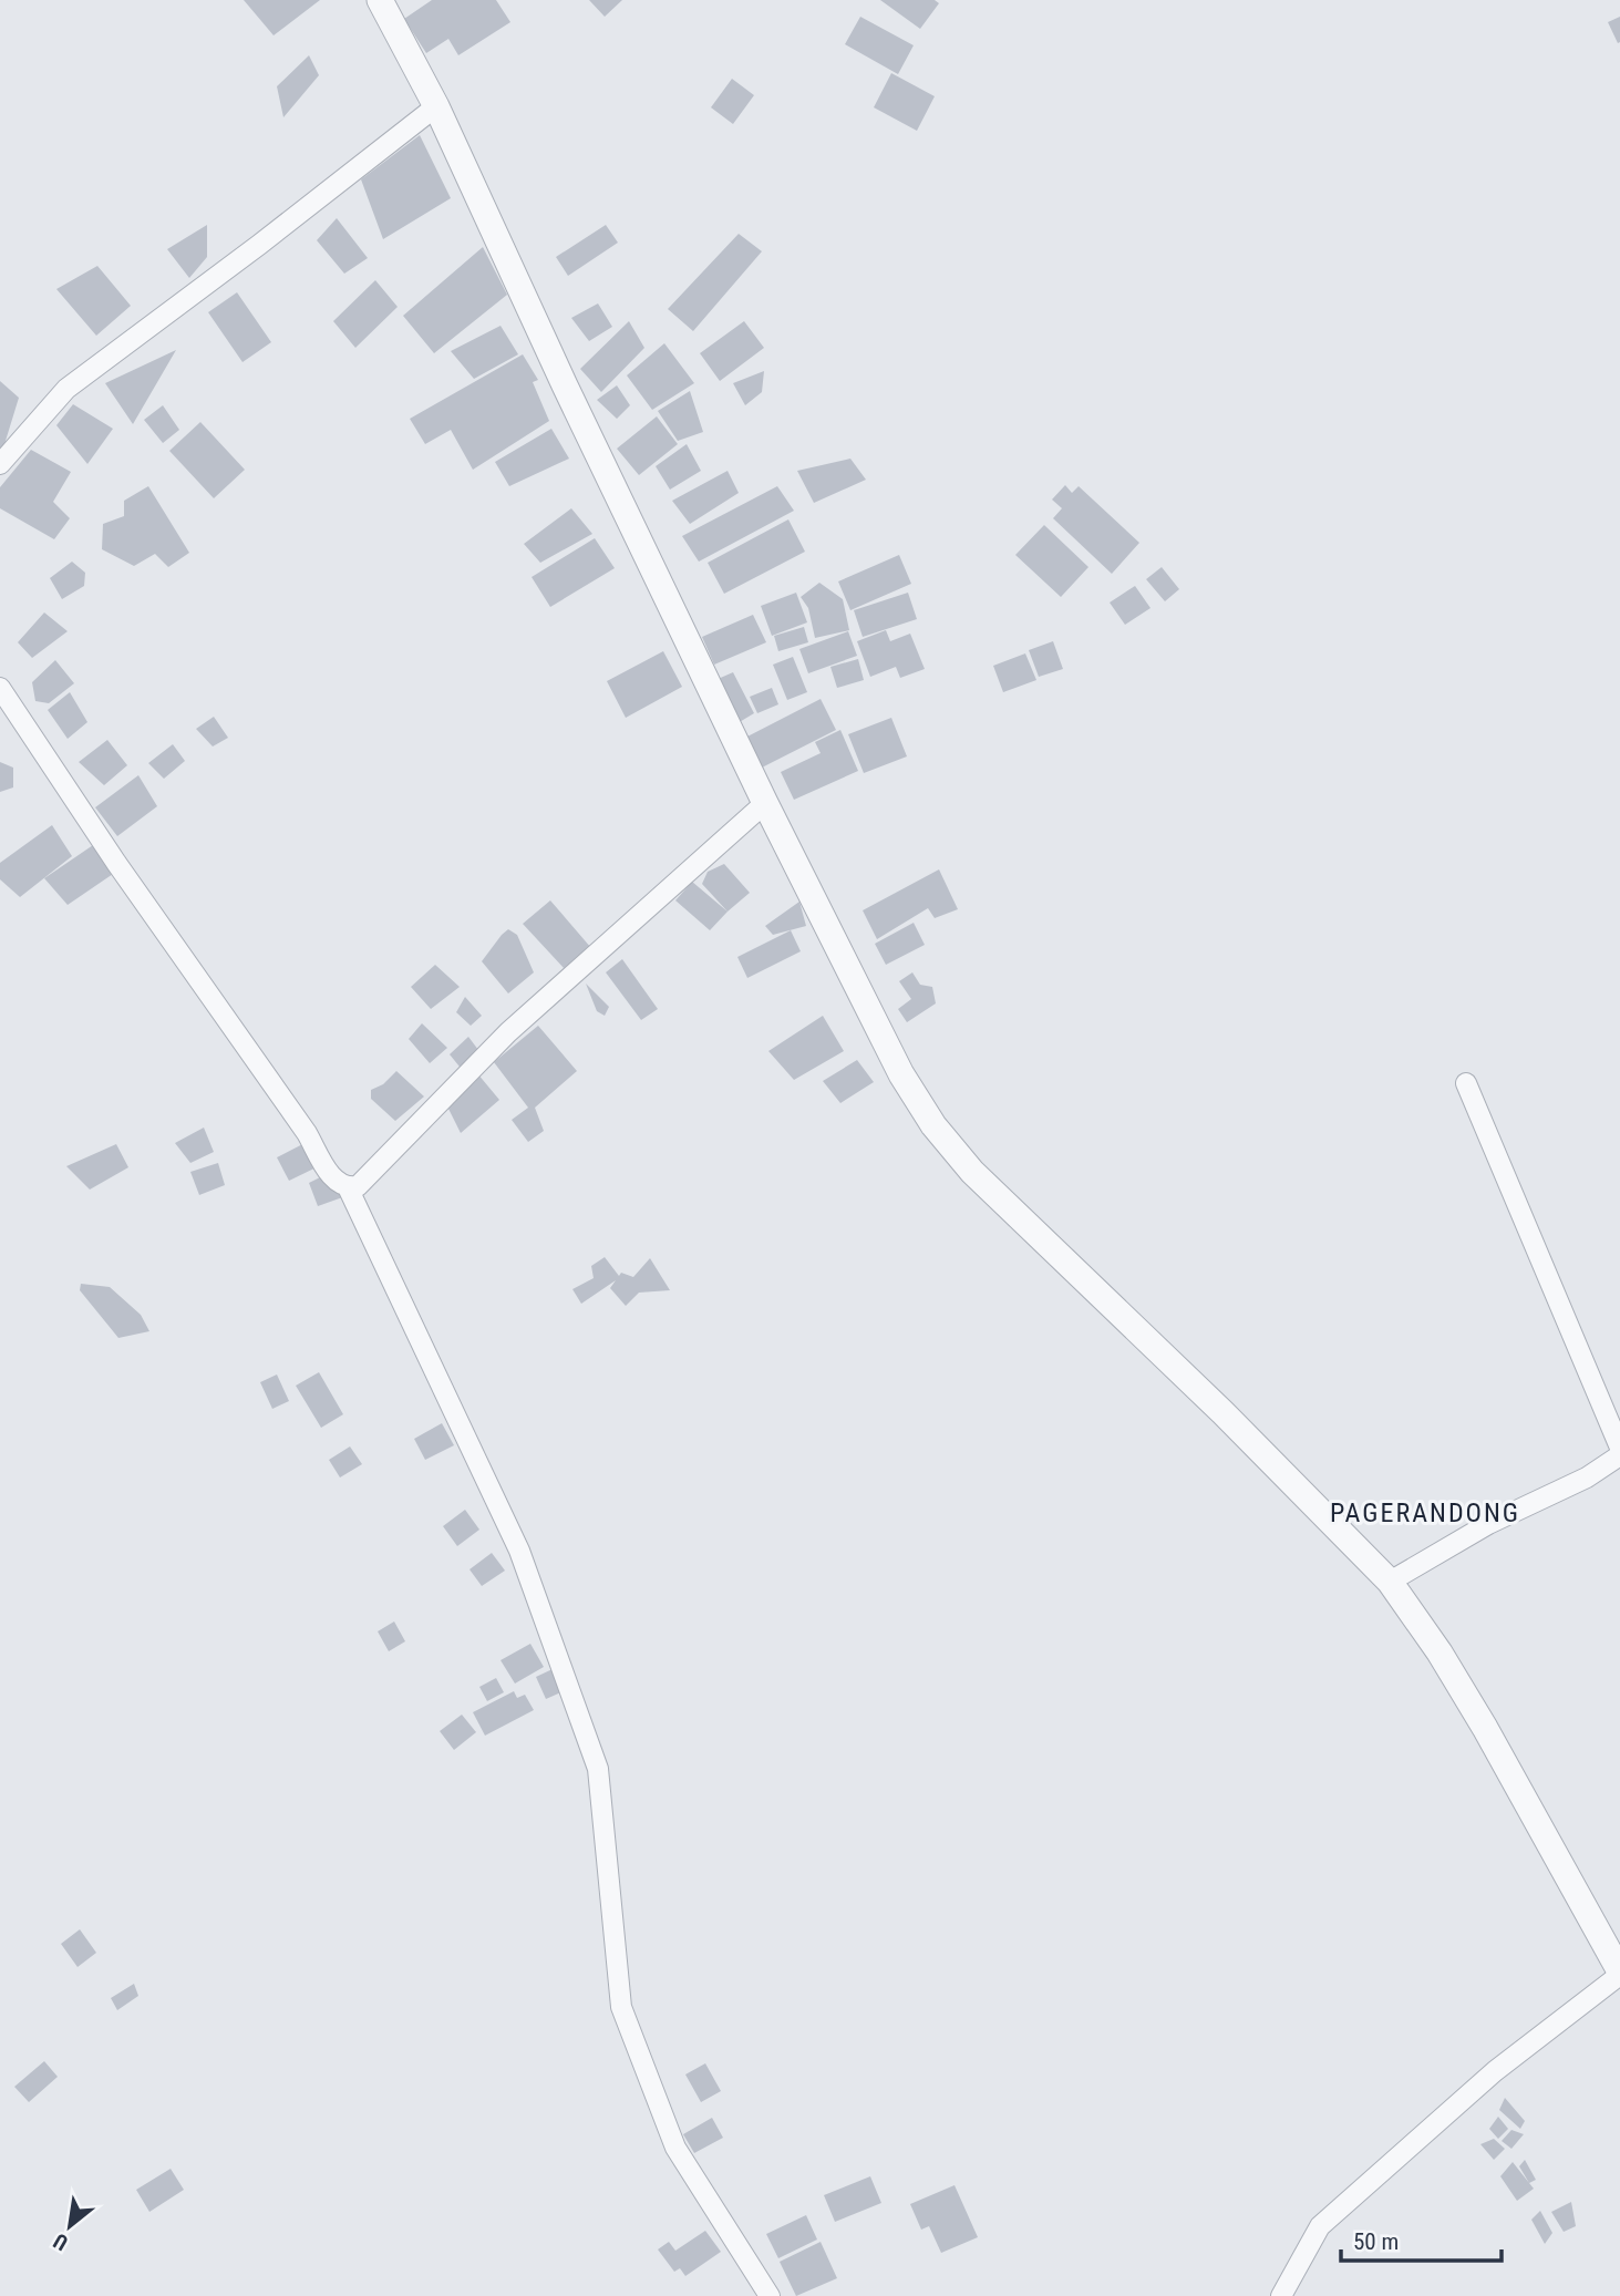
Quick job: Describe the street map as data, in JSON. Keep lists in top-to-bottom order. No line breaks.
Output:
{"districts":["PAGERANDONG"],"scale_bar":"50 m","north":"bottom left"}
